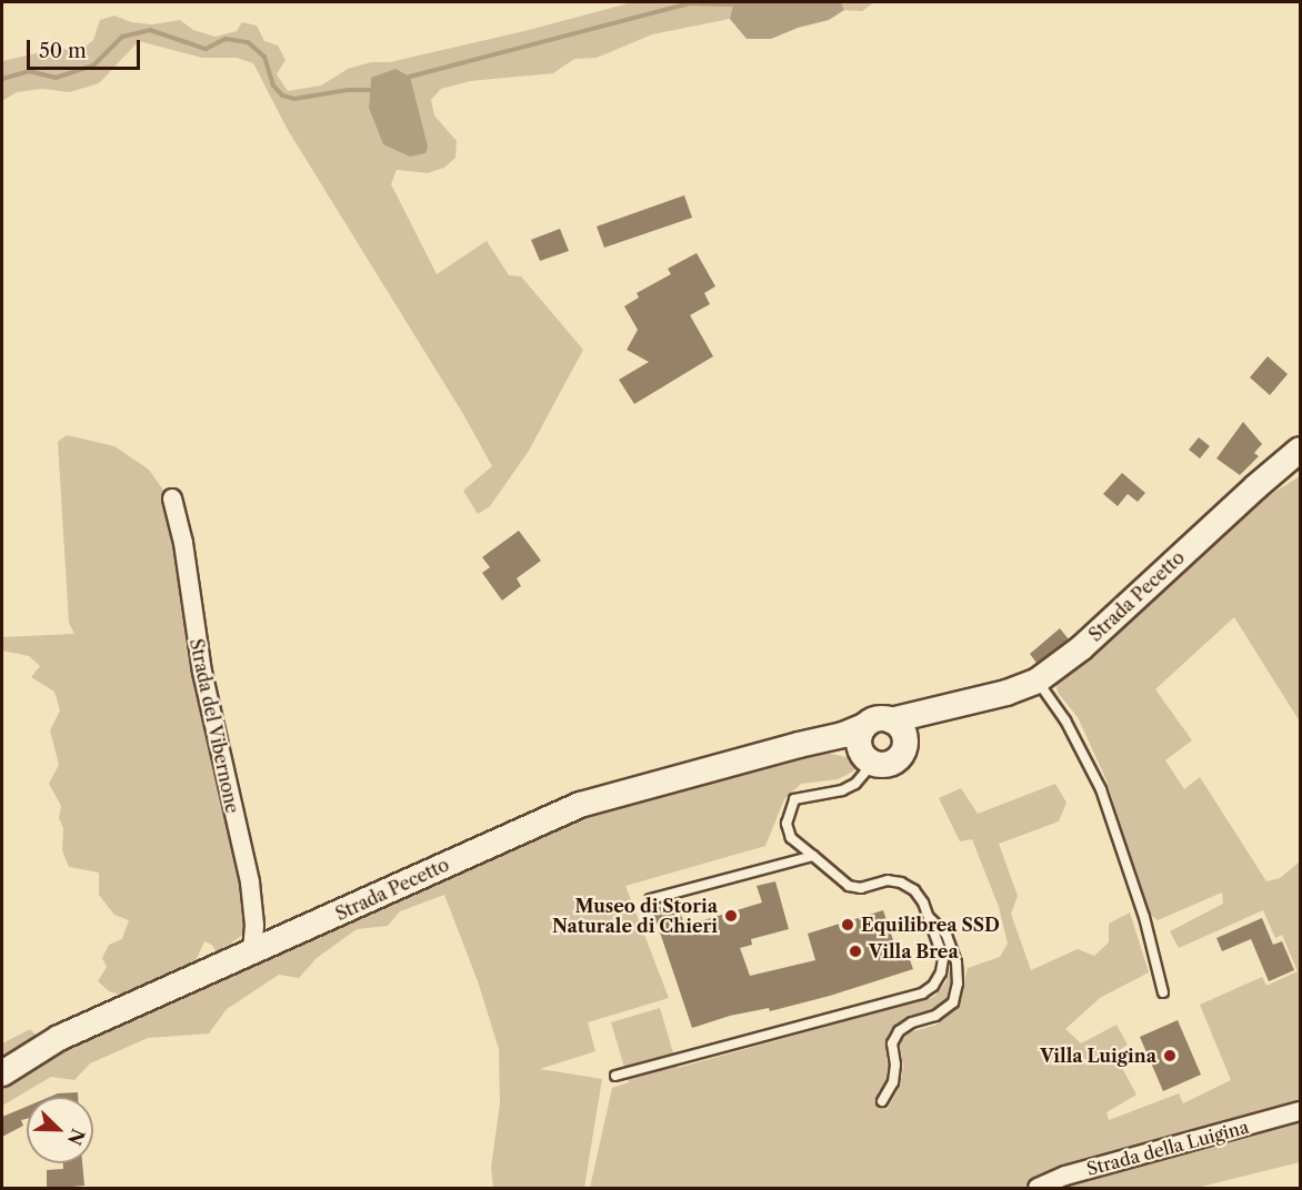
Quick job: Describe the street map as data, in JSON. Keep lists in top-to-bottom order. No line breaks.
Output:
{"streets":{"main road":["Strada Pecetto"],"street":["Strada del Vibernone","Strada della Luigina"]},"crossings":[["Strada Pecetto","Strada del Vibernone"]],"places":["Museo di Storia Naturale di Chieri","Equilibrea SSD","Villa Brea","Villa Luigina"],"scale_bar":"50 m","north":"bottom right"}
